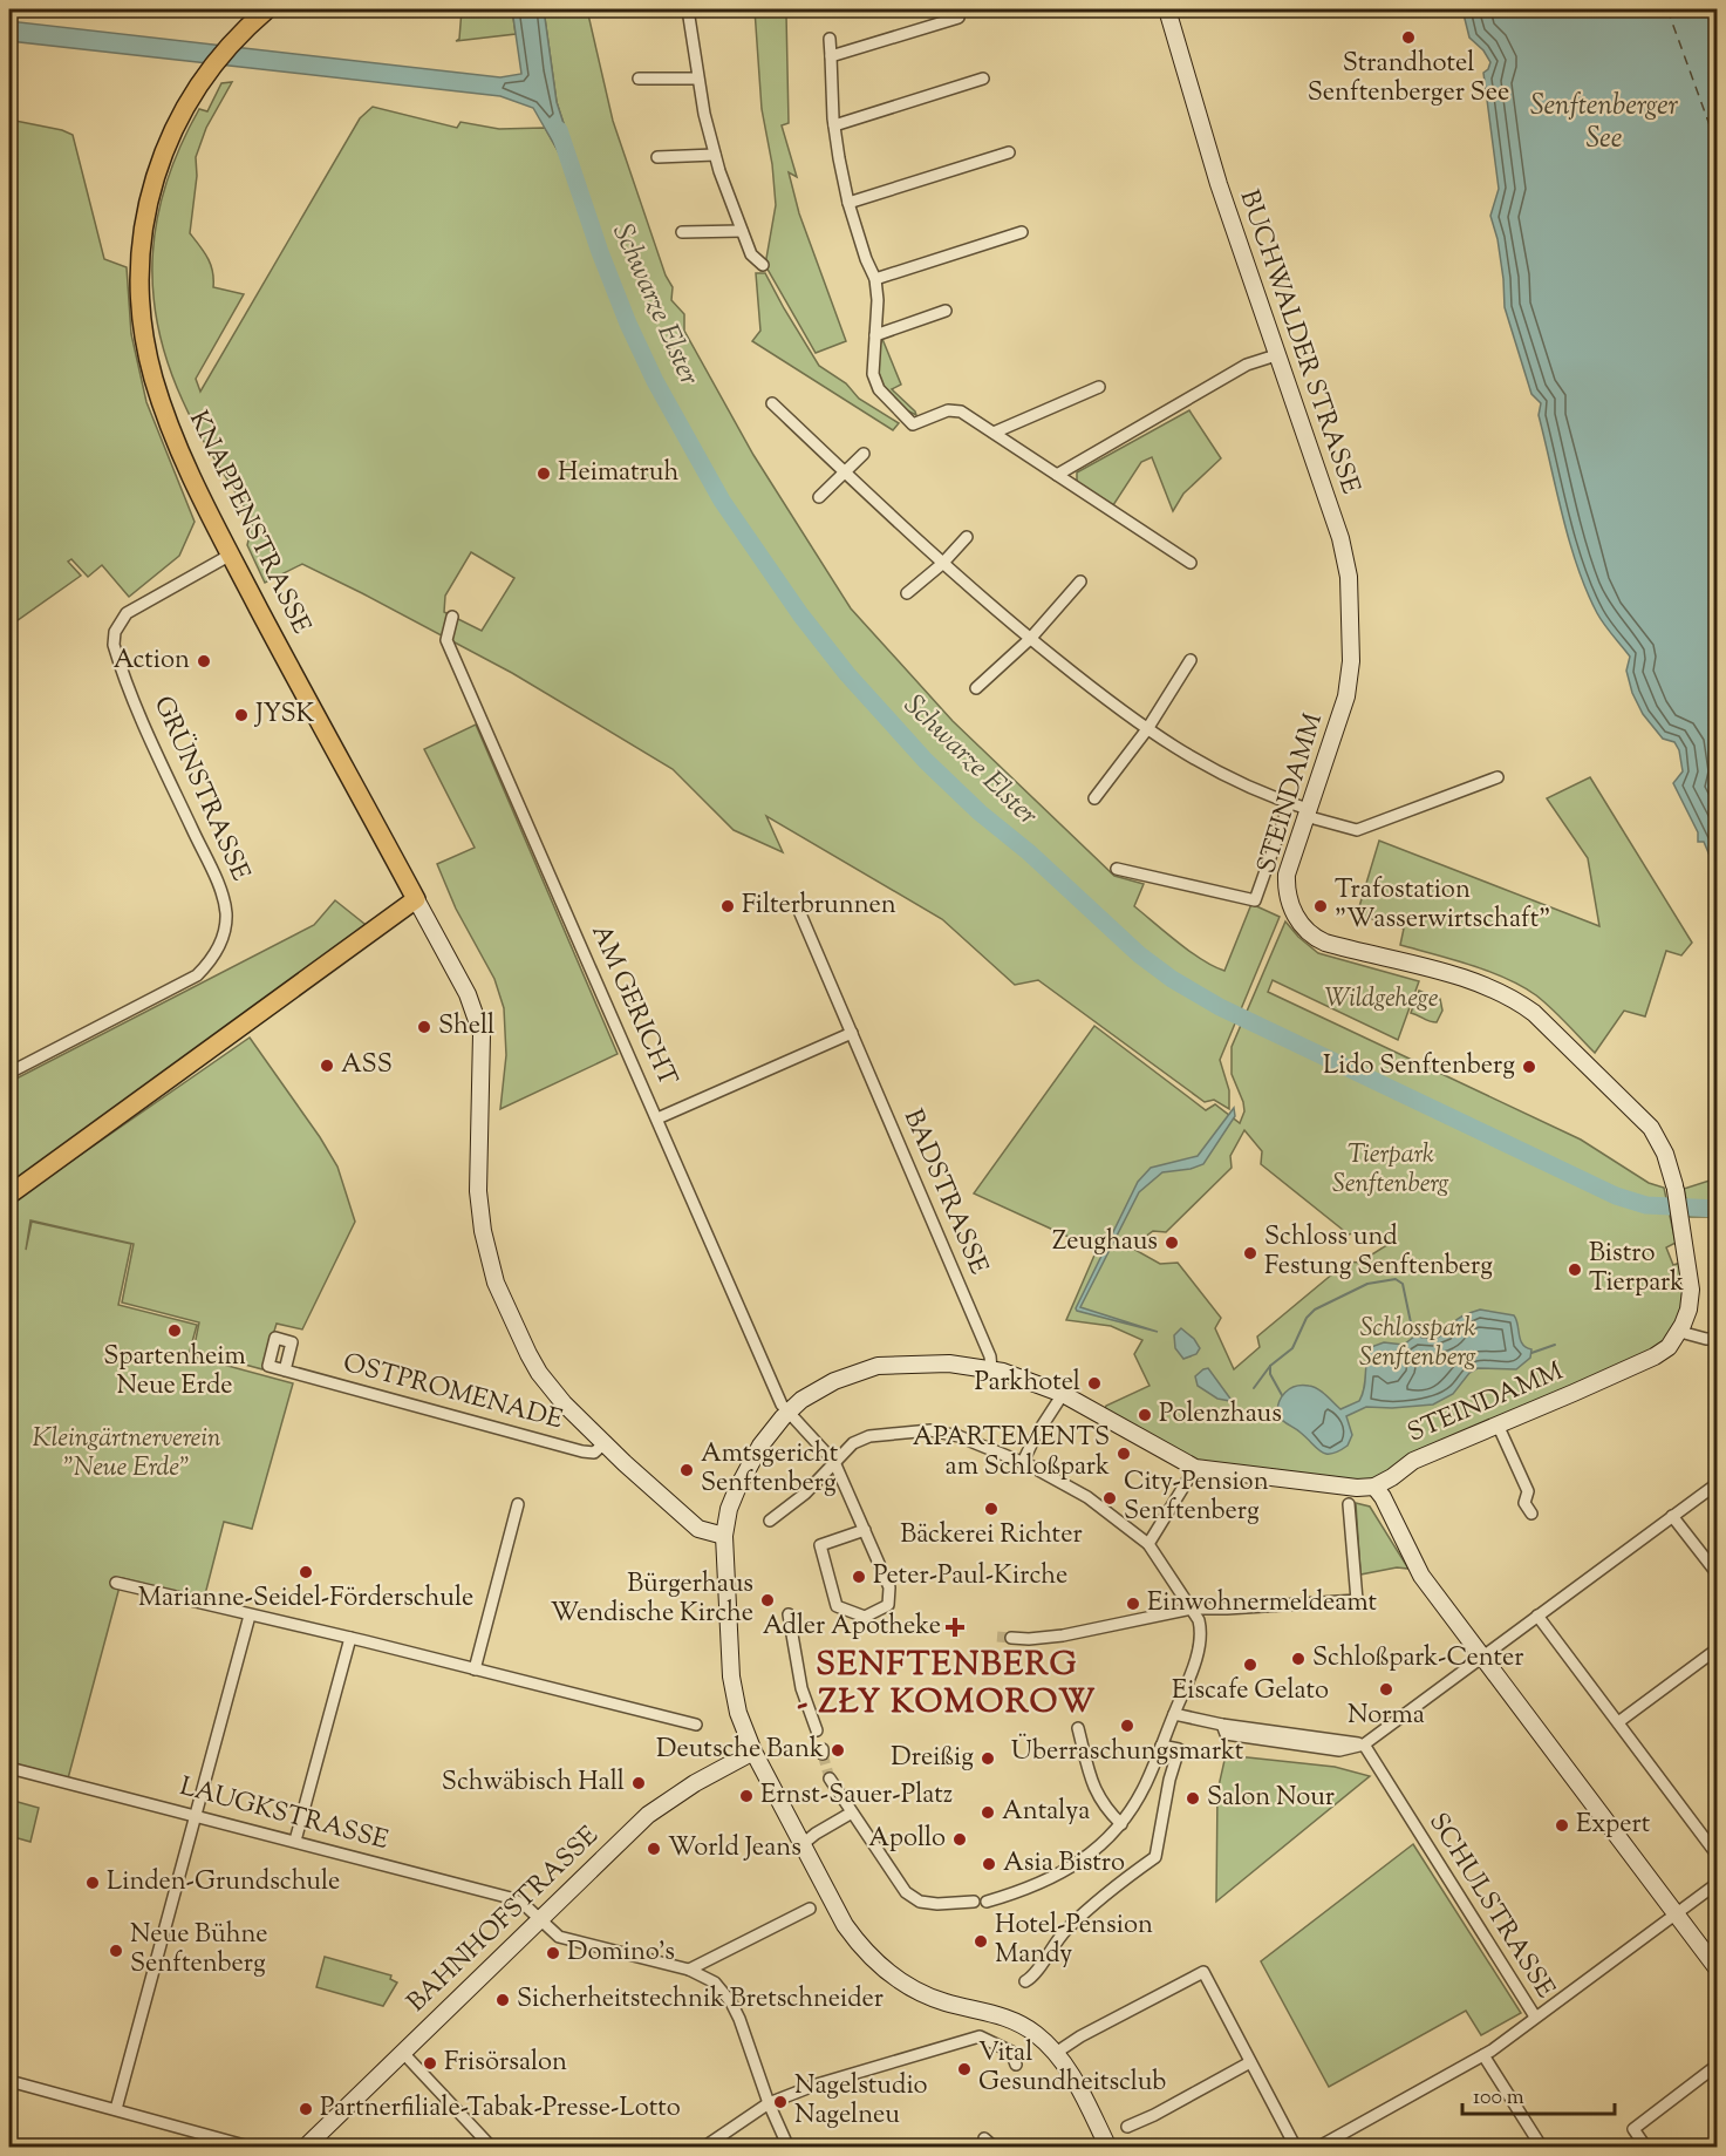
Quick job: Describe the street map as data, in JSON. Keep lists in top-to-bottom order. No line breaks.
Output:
{"streets":{"main road":["KNAPPENSTRASSE"],"street":["BUCHWALDER STRASSE","GRÜNSTRASSE","STEINDAMM","AM GERICHT","BADSTRASSE","OSTPROMENADE","LAUGKSTRASSE","SCHULSTRASSE","BAHNHOFSTRASSE"]},"crossings":[["BUCHWALDER STRASSE","STEINDAMM"],["KNAPPENSTRASSE","GRÜNSTRASSE"],["LAUGKSTRASSE","BAHNHOFSTRASSE"]],"districts":["SENFTENBERG - ZŁY KOMOROW"],"water":["Senftenberger See","Schwarze Elster"],"parks":["Wildgehege","Tierpark Senftenberg","Schlosspark Senftenberg","Kleingärtnerverein \"Neue Erde\""],"places":{"other":["Strandhotel Senftenberger See","Heimatruh","Action","JYSK","Filterbrunnen","Trafostation \"Wasserwirtschaft\"","Shell","ASS","Lido Senftenberg","Zeughaus","Schloss und Festung Senftenberg","Bistro Tierpark","Spartenheim Neue Erde","Parkhotel","Polenzhaus","APARTEMENTS am Schloßpark","Amtsgericht Senftenberg","City-Pension Senftenberg","Bäckerei Richter","Marianne-Seidel-Förderschule","Peter-Paul-Kirche","Bürgerhaus Wendische Kirche","Einwohnermeldeamt","Schloßpark-Center","Eiscafe Gelato","Norma","Überraschungsmarkt","Deutsche Bank","Dreißig","Schwäbisch Hall","Ernst-Sauer-Platz","Salon Nour","Antalya","Expert","Apollo","World Jeans","Asia Bistro","Linden-Grundschule","Hotel-Pension Mandy","Neue Bühne Senftenberg","Domino's","Sicherheitstechnik Bretschneider","Frisörsalon","Vital Gesundheitsclub","Nagelstudio Nagelneu","Partnerfiliale-Tabak-Presse-Lotto"],"health":["Adler Apotheke"]},"scale_bar":"100 m"}
